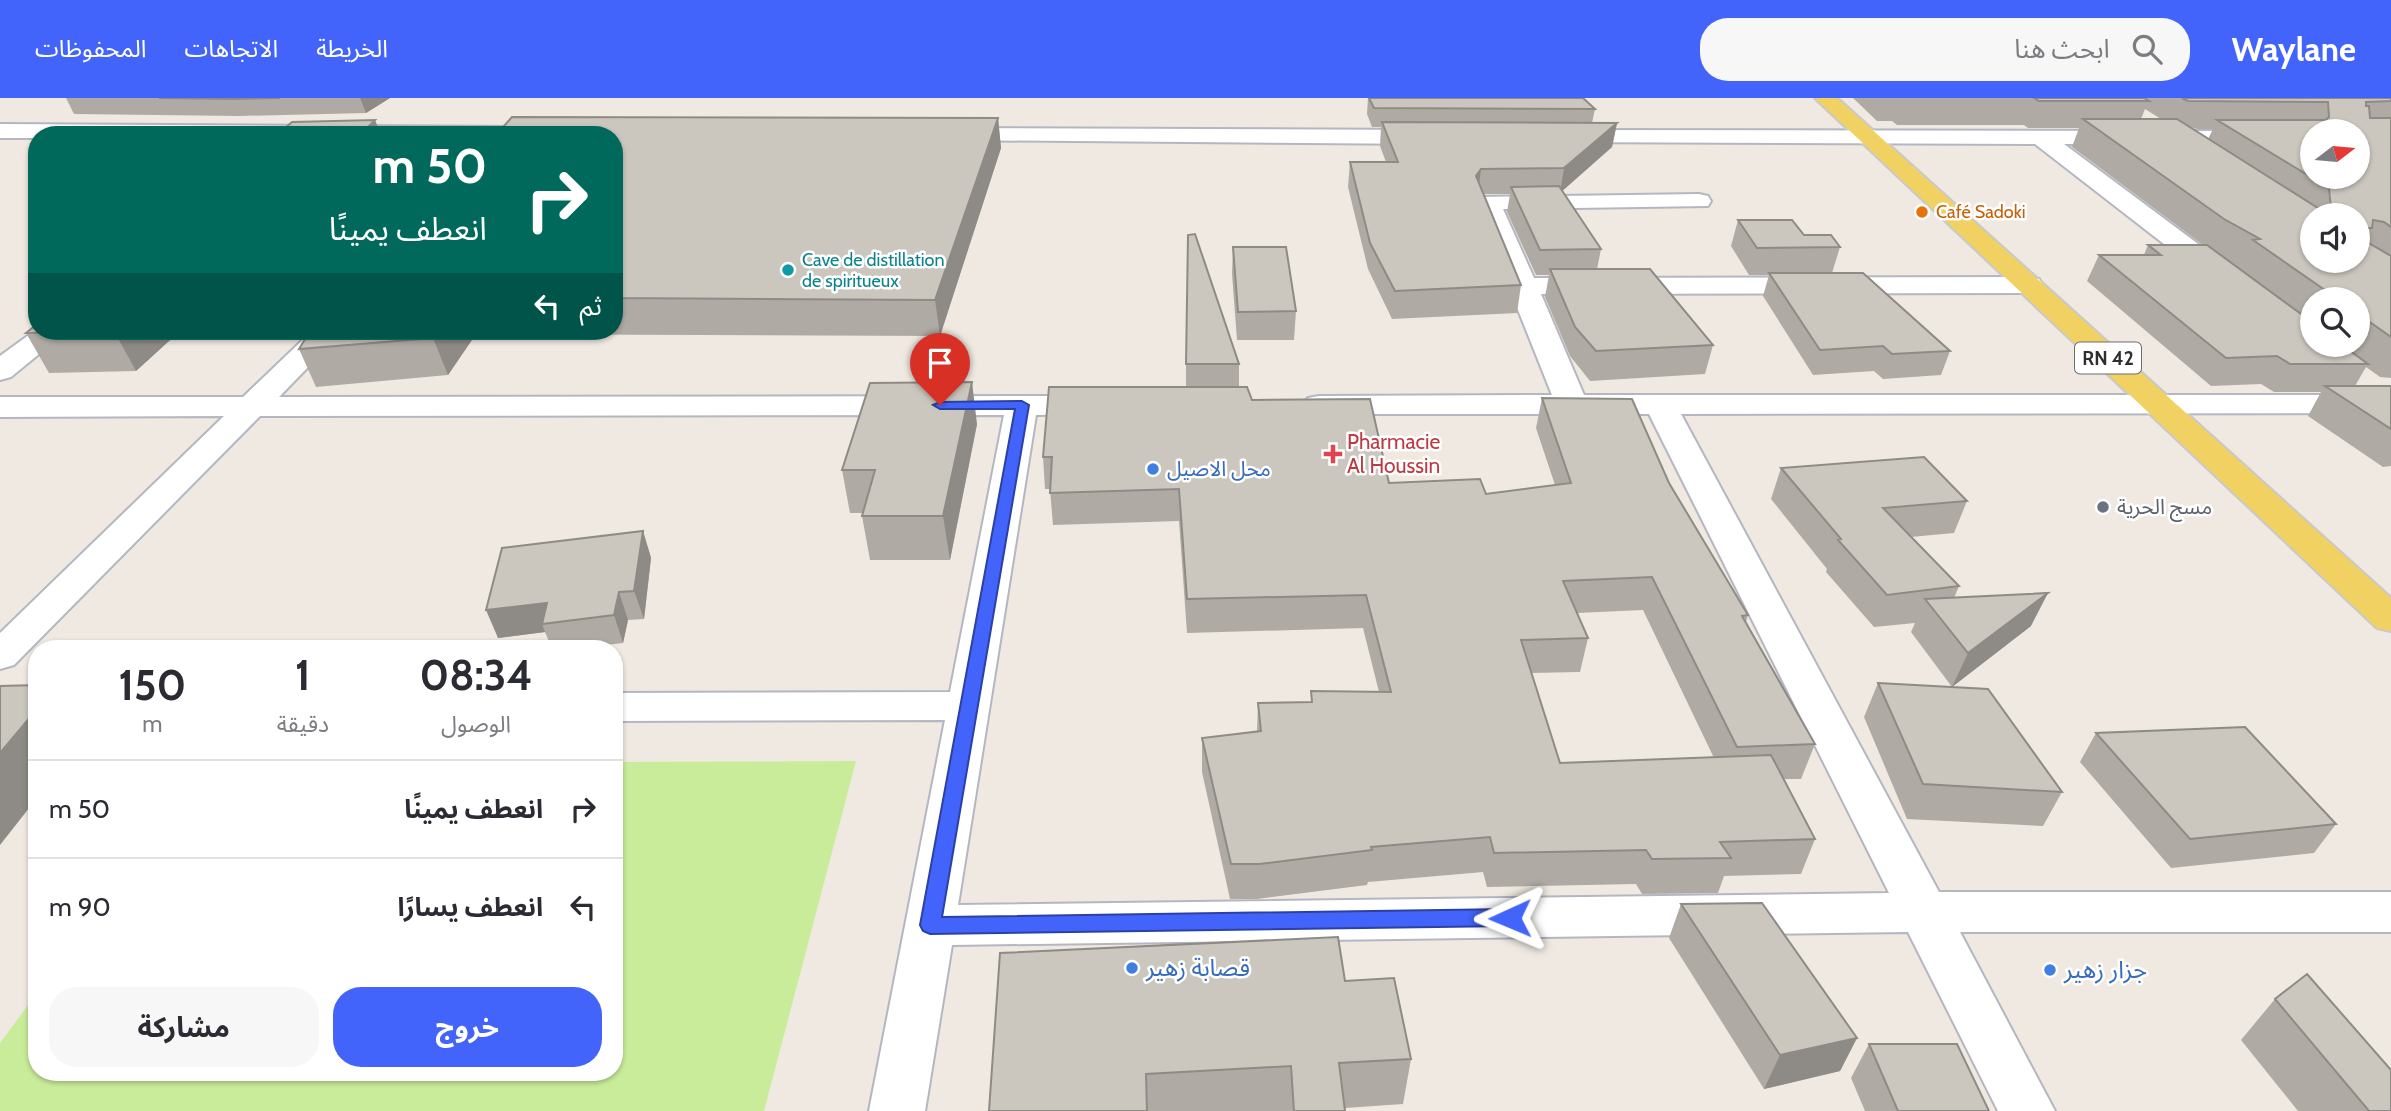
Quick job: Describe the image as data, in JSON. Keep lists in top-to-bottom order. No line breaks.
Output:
{"streets":{"main road":["RN 42"]},"places":{"other":["Café Sadoki","Cave de distillation de spiritueux","محل الاصيل","مسج الحرية","قصابة زهير","جزار زهير"],"health":["Pharmacie Al Houssin"]},"north":"right","page":{"header":"Waylane","search":"ابحث هنا","nav":["الخريطة","الاتجاهات","المحفوظات"],"turn":["50 m","انعطف يمينًا"],"then":"ثم","eta":["08:34","الوصول","1","دقيقة","150","m"],"list":[{"name":"انعطف يمينًا","value":"50 m"},{"name":"انعطف يسارًا","value":"90 m"}],"buttons":["خروج","مشاركة"]}}
